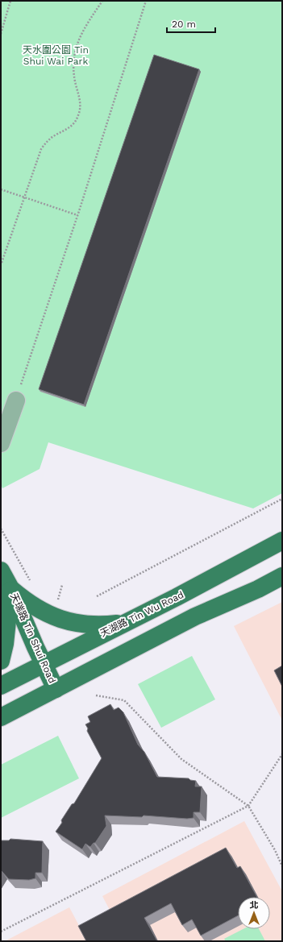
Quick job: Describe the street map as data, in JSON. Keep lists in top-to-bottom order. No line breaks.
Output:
{"streets":{"main road":["天湖路 Tin Wu Road","天瑞路 Tin Shui Road"]},"crossings":[["天湖路 Tin Wu Road","天瑞路 Tin Shui Road"]],"parks":["天水圍公園 Tin Shui Wai Park"],"scale_bar":"20 m","north":"top"}
